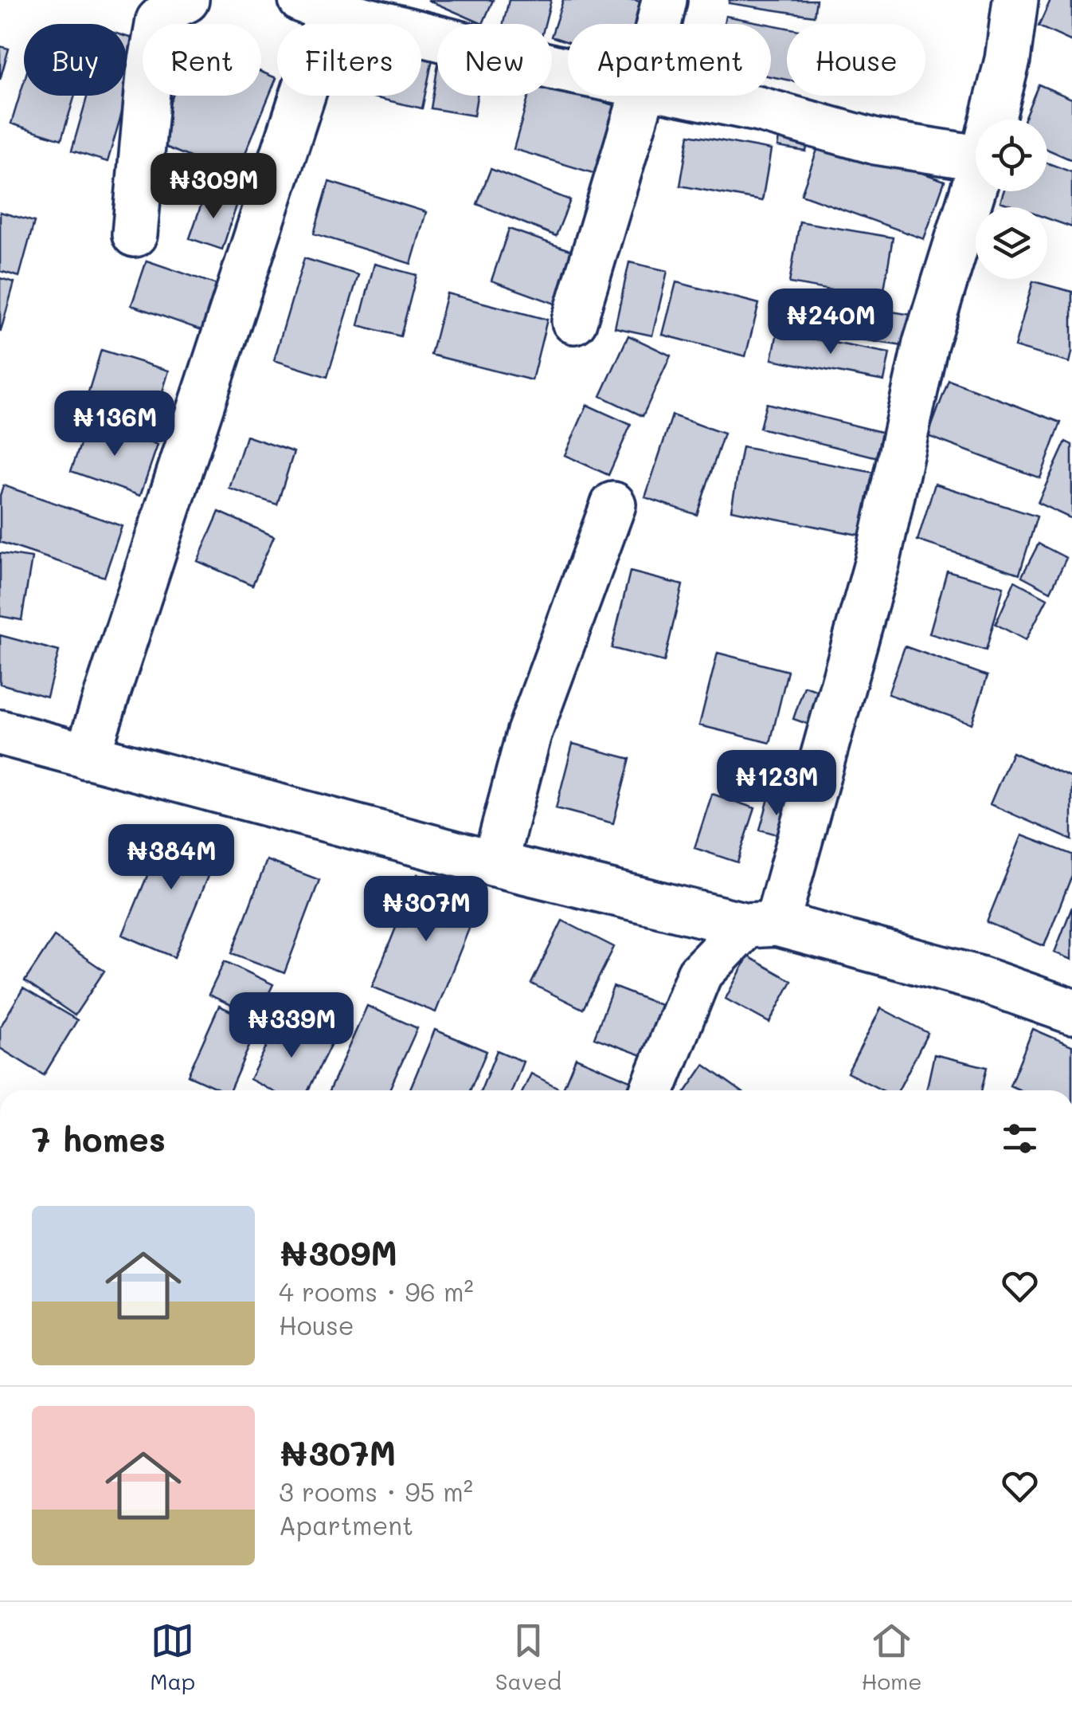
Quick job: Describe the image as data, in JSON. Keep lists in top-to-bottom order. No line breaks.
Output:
{"page":{"chip":["Buy","Rent","Filters","New","Apartment","House"],"price":["₦309M","₦240M","₦136M","₦123M","₦384M","₦307M","₦339M"],"heading":"7 homes","list":[{"name":"₦309M","note":"4 rooms · 96 m² · House"},{"name":"₦307M","note":"3 rooms · 95 m² · Apartment"}],"tabs":["Map","Saved","Home"]}}
